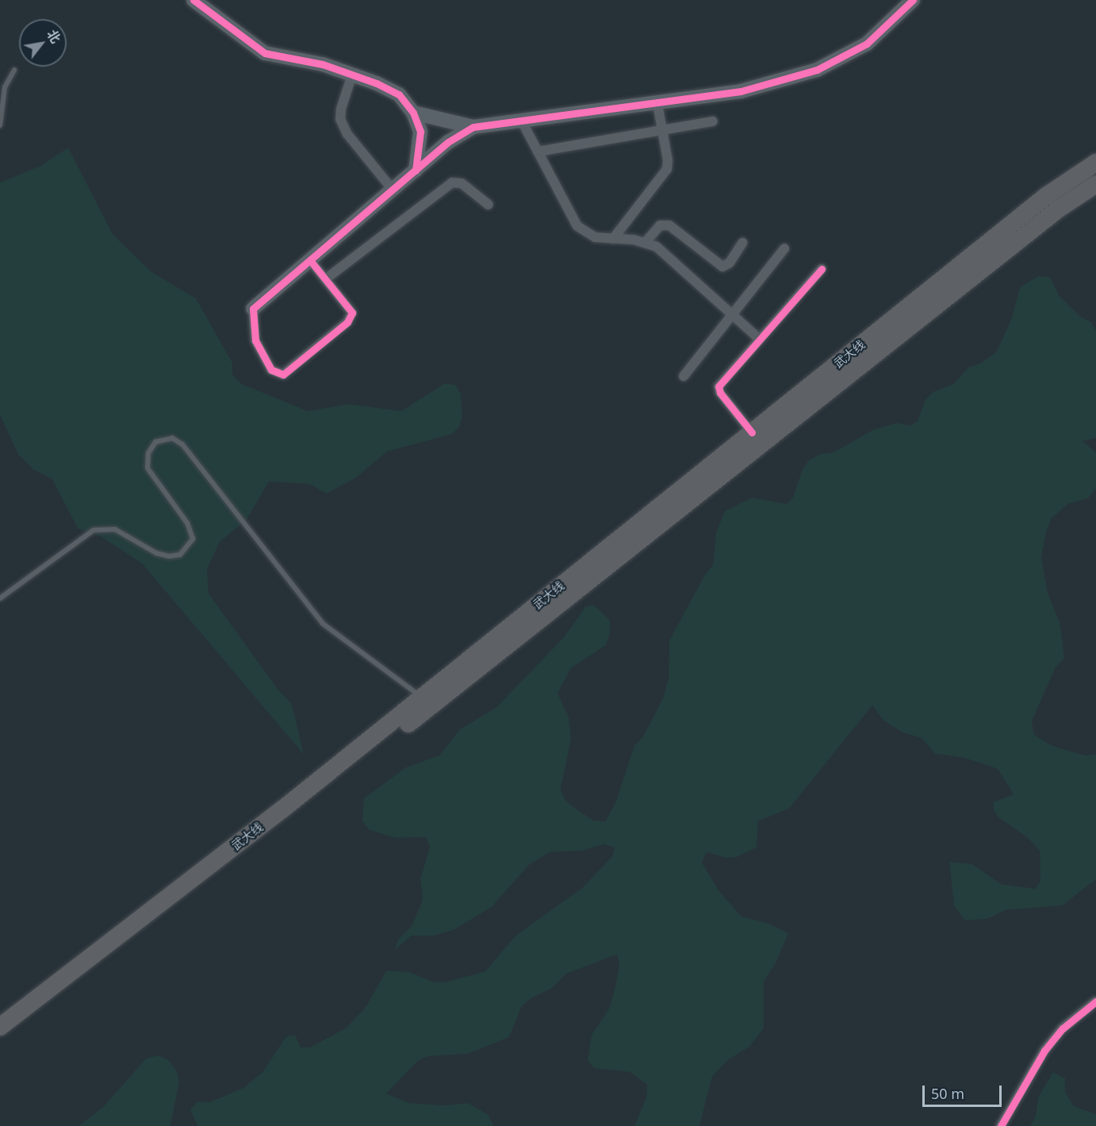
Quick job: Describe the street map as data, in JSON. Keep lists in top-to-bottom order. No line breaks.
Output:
{"streets":{"highway":["武大线"]},"scale_bar":"50 m","north":"top right"}
